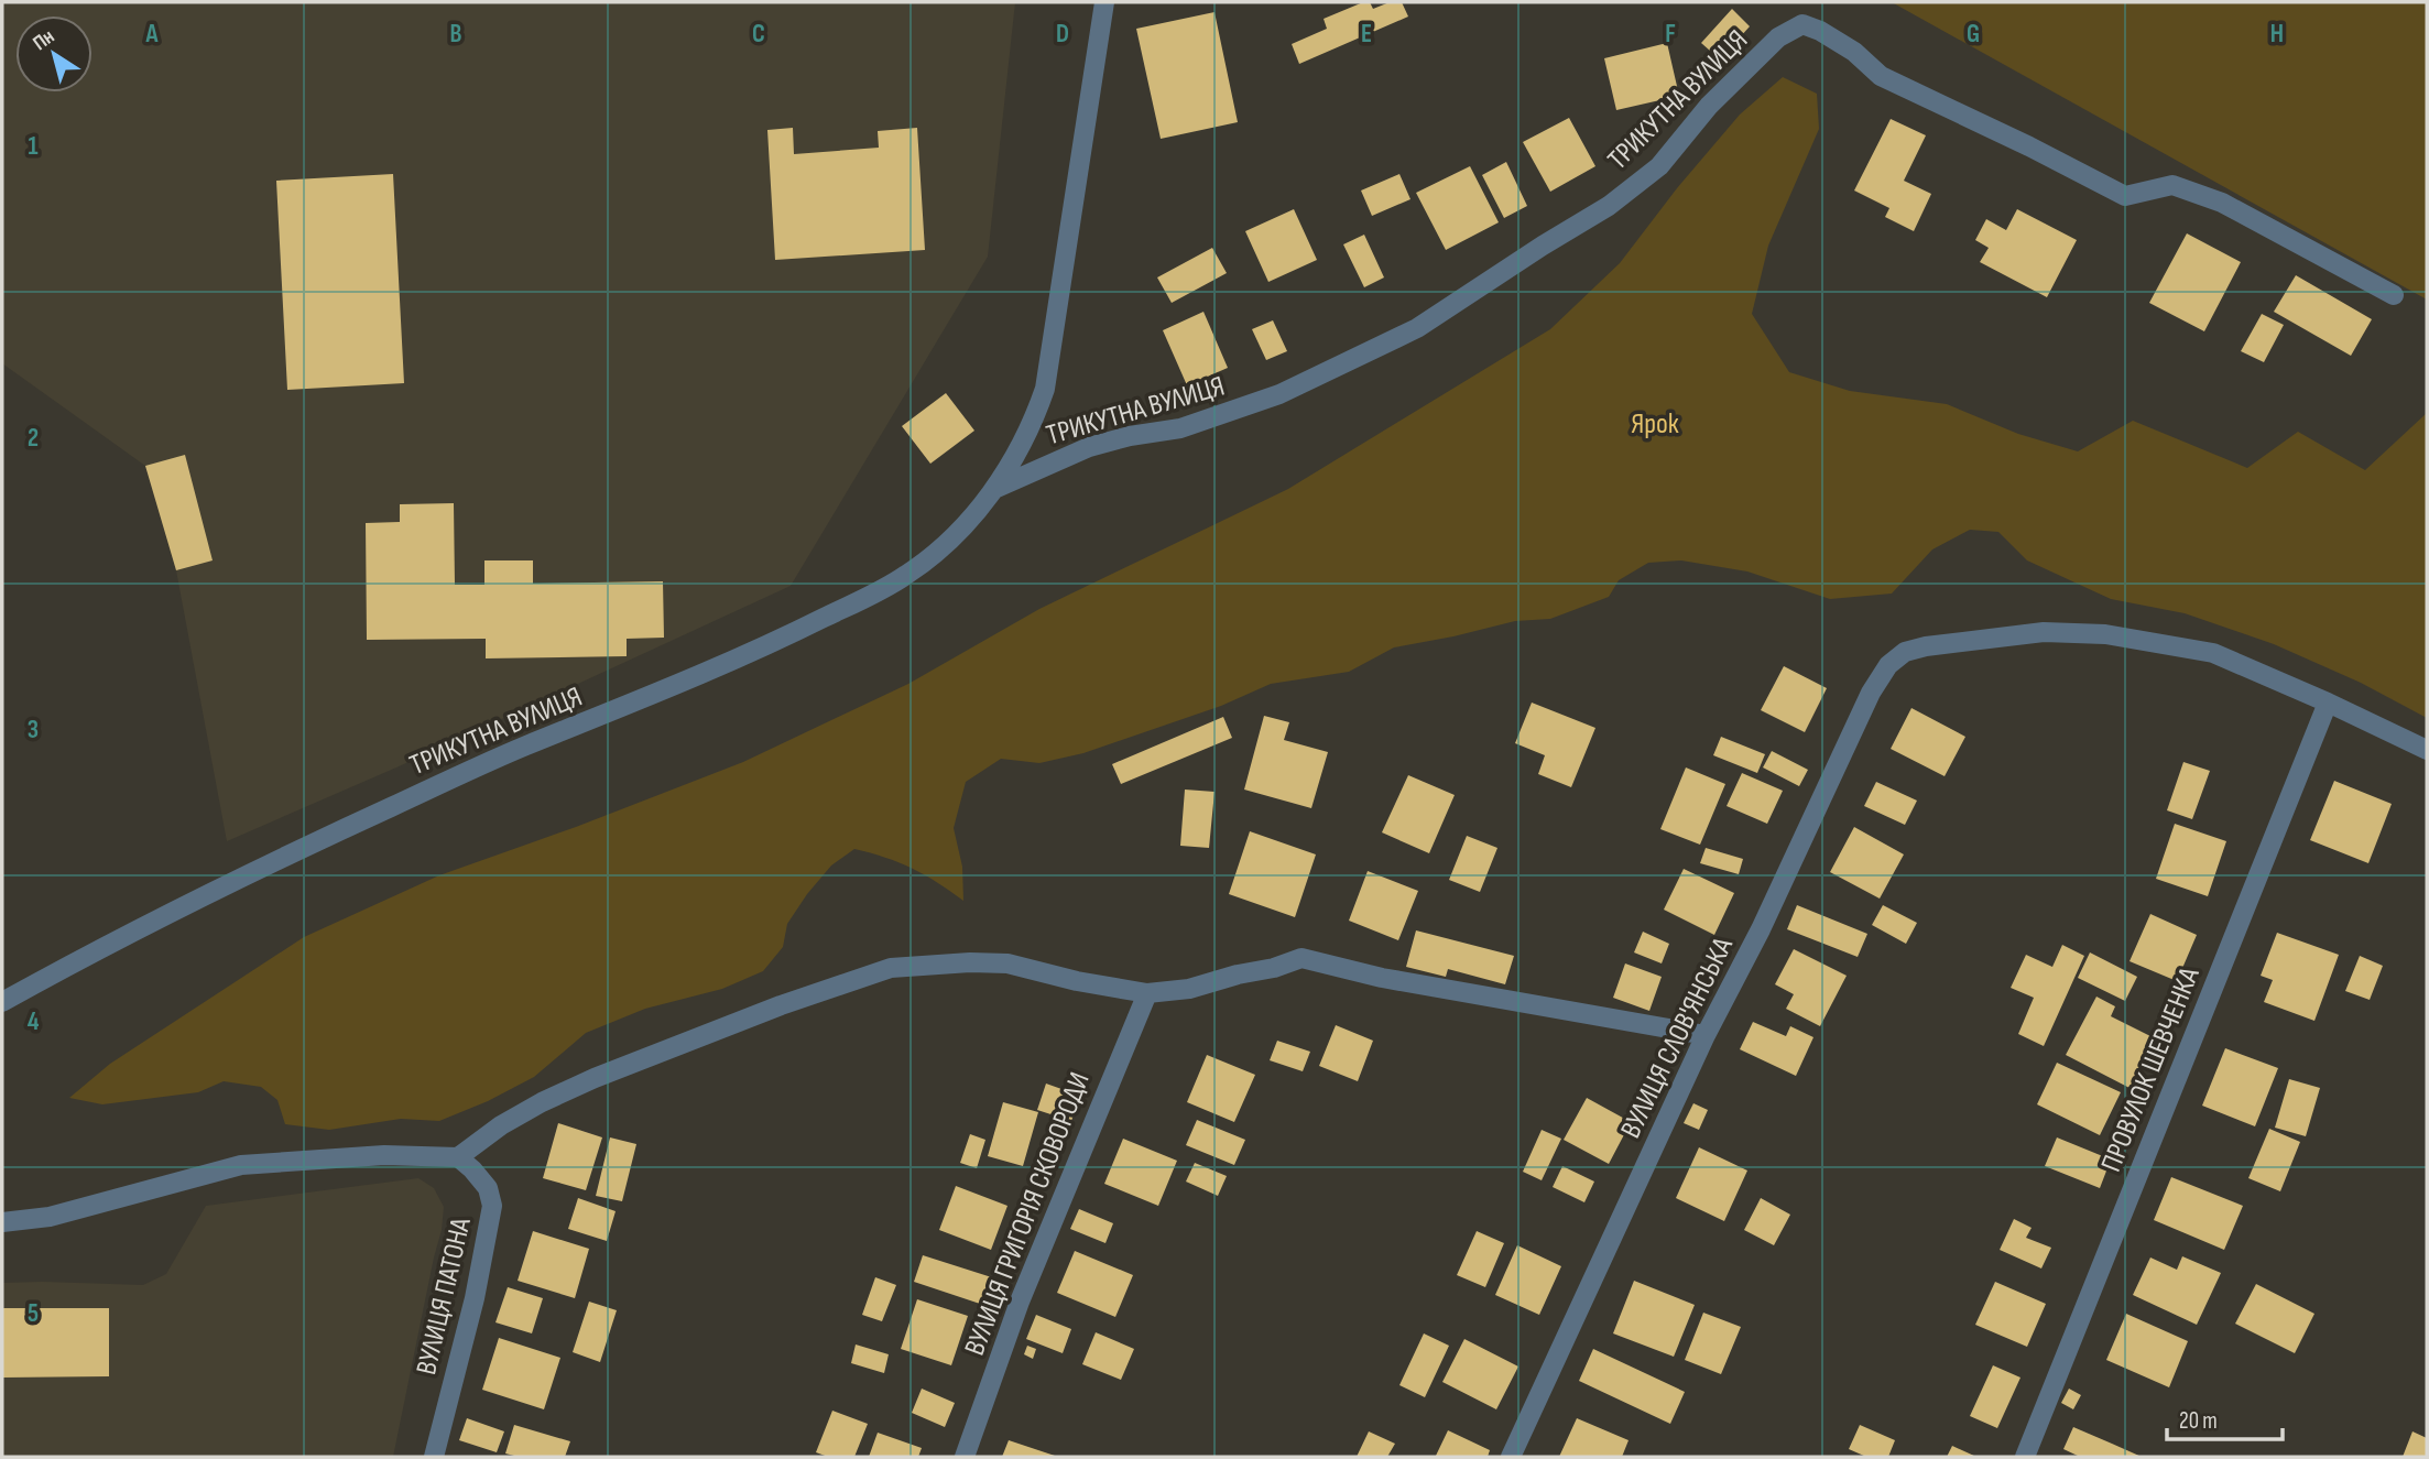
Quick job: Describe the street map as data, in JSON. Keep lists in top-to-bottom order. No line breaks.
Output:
{"streets":{"street":["ТРИКУТНА ВУЛИЦЯ","ВУЛИЦЯ СЛОВ'ЯНСЬКА","ПРОВУЛОК ШЕВЧЕНКА","ВУЛИЦЯ ГРИГОРІЯ СКОВОРОДИ","ВУЛИЦЯ ПАТОНА"]},"crossings":[["ВУЛИЦЯ СЛОВ'ЯНСЬКА","ПРОВУЛОК ШЕВЧЕНКА"]],"parks":["Ярок"],"scale_bar":"20 m","north":"top left","grid":{"columns":["A","B","C","D","E","F","G","H"],"rows":["1","2","3","4","5"]}}
